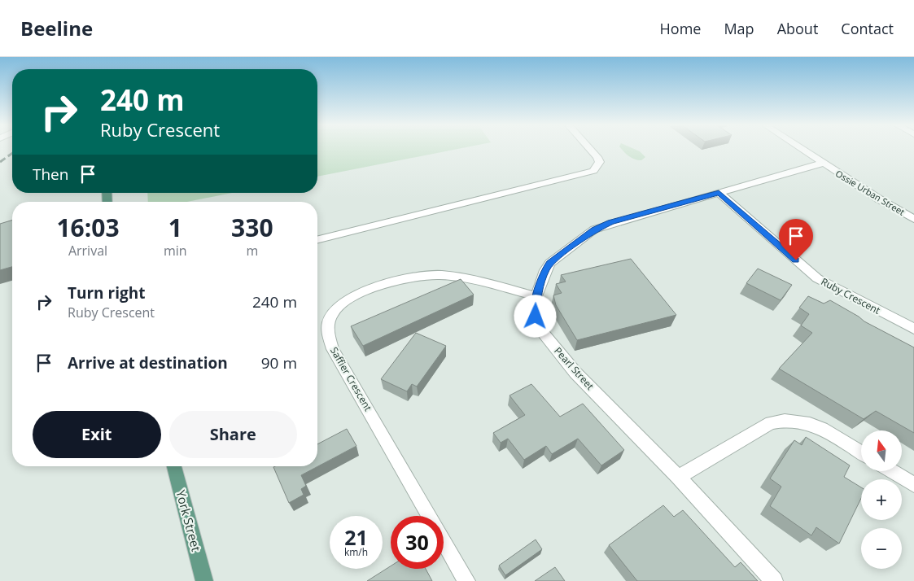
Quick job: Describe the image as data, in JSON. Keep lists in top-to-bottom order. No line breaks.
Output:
{"streets":{"main road":["York Street"],"street":["Ossie Urban Street","Ruby Crescent","Pearl Street","Saffier Crescent"]},"crossings":[["Ossie Urban Street","Pearl Street"],["Ruby Crescent","Pearl Street"],["Pearl Street","Saffier Crescent"]],"north":"top","page":{"header":"Beeline","nav":["Home","Map","About","Contact"],"turn":["240 m","Ruby Crescent"],"then":"Then","eta":["16:03","Arrival","1","min","330","m"],"list":[{"name":"Turn right","note":"Ruby Crescent","value":"240 m"},{"name":"Arrive at destination","value":"90 m"}],"buttons":["Exit","Share"],"map_buttons":["+","−"],"speed":"21 km/h","limit":"30"}}
